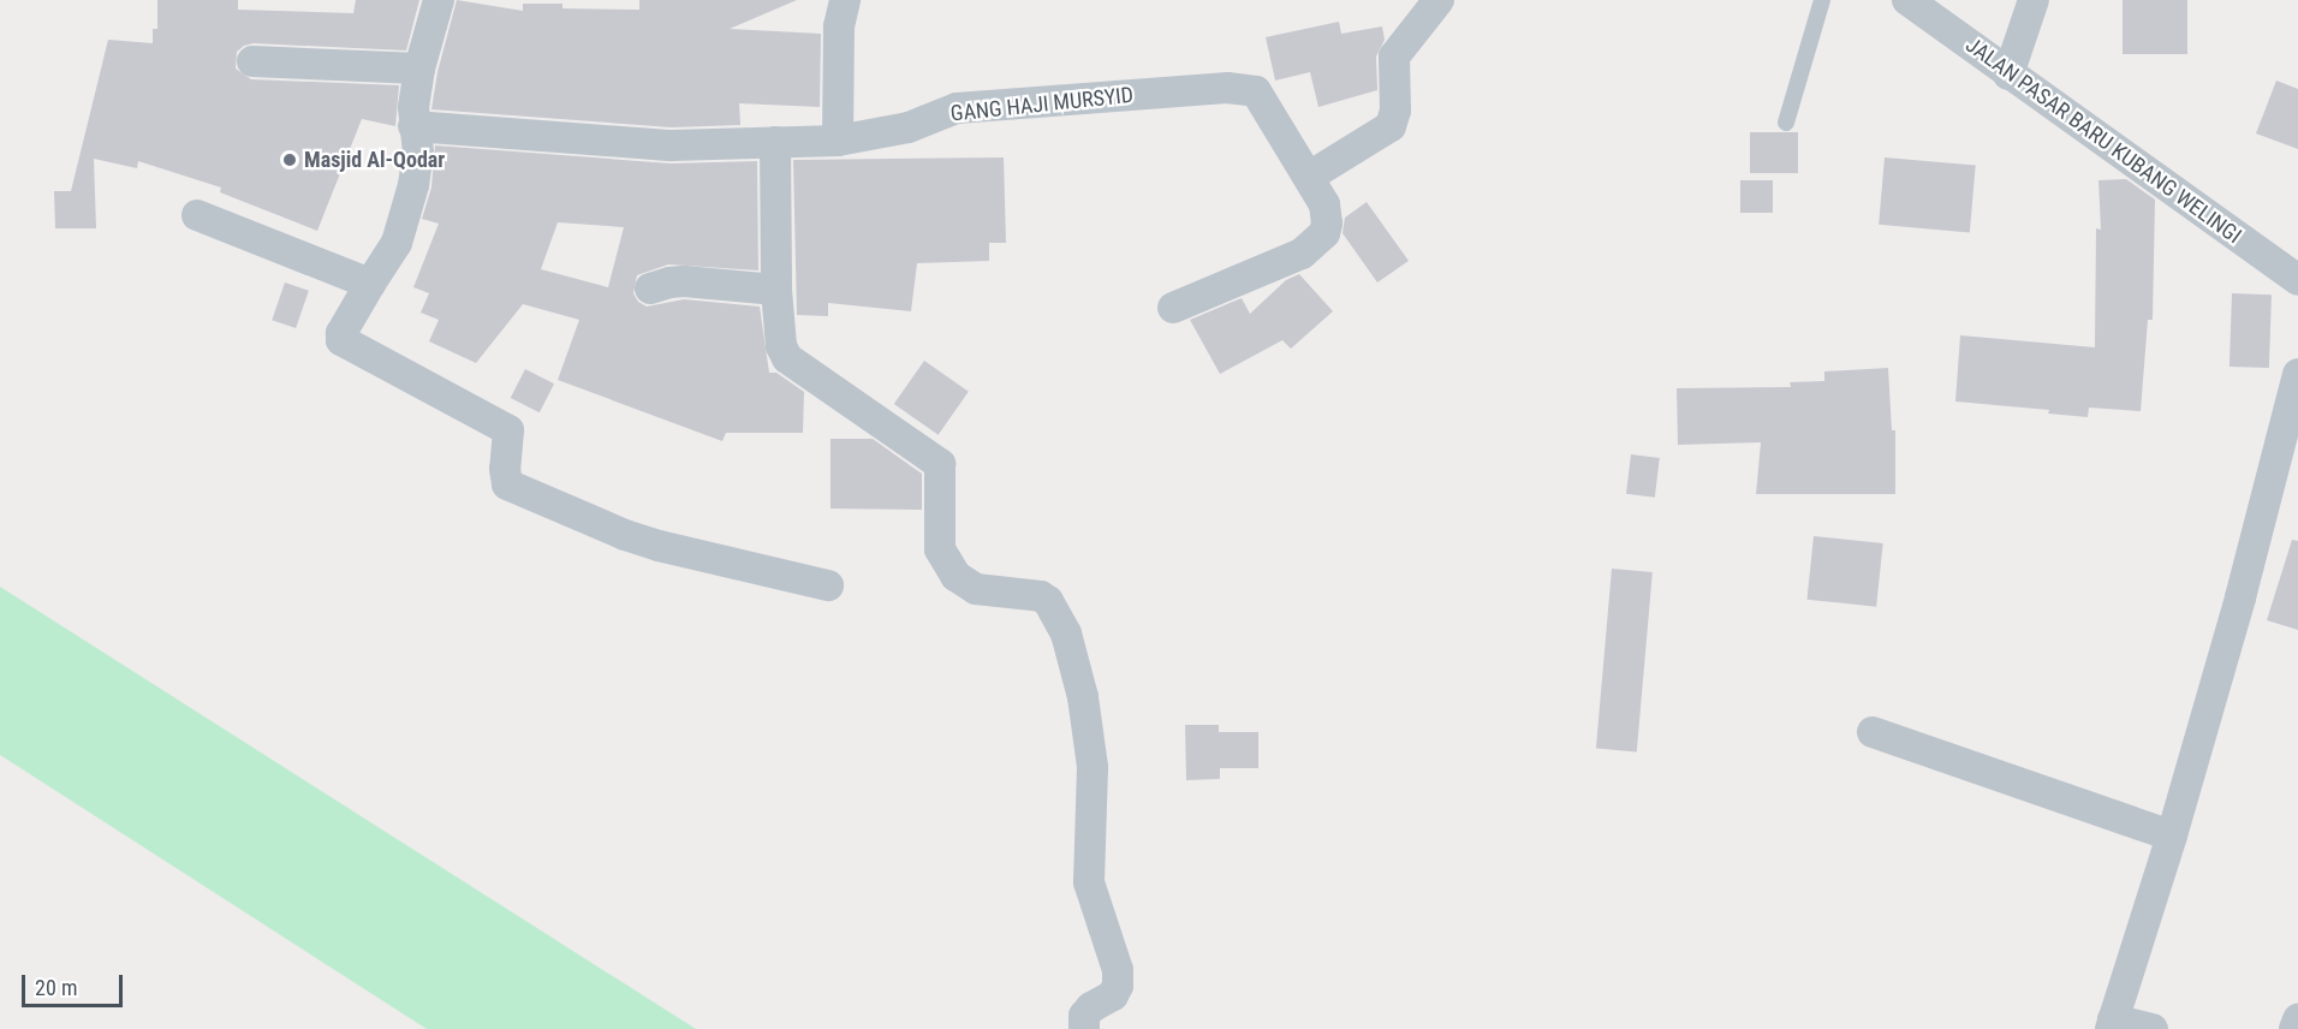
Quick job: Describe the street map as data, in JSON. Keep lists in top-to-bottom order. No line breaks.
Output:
{"streets":{"street":["GANG HAJI MURSYID","JALAN PASAR BARU KUBANG WELINGI"]},"places":["Masjid Al-Qodar"],"scale_bar":"20 m"}
